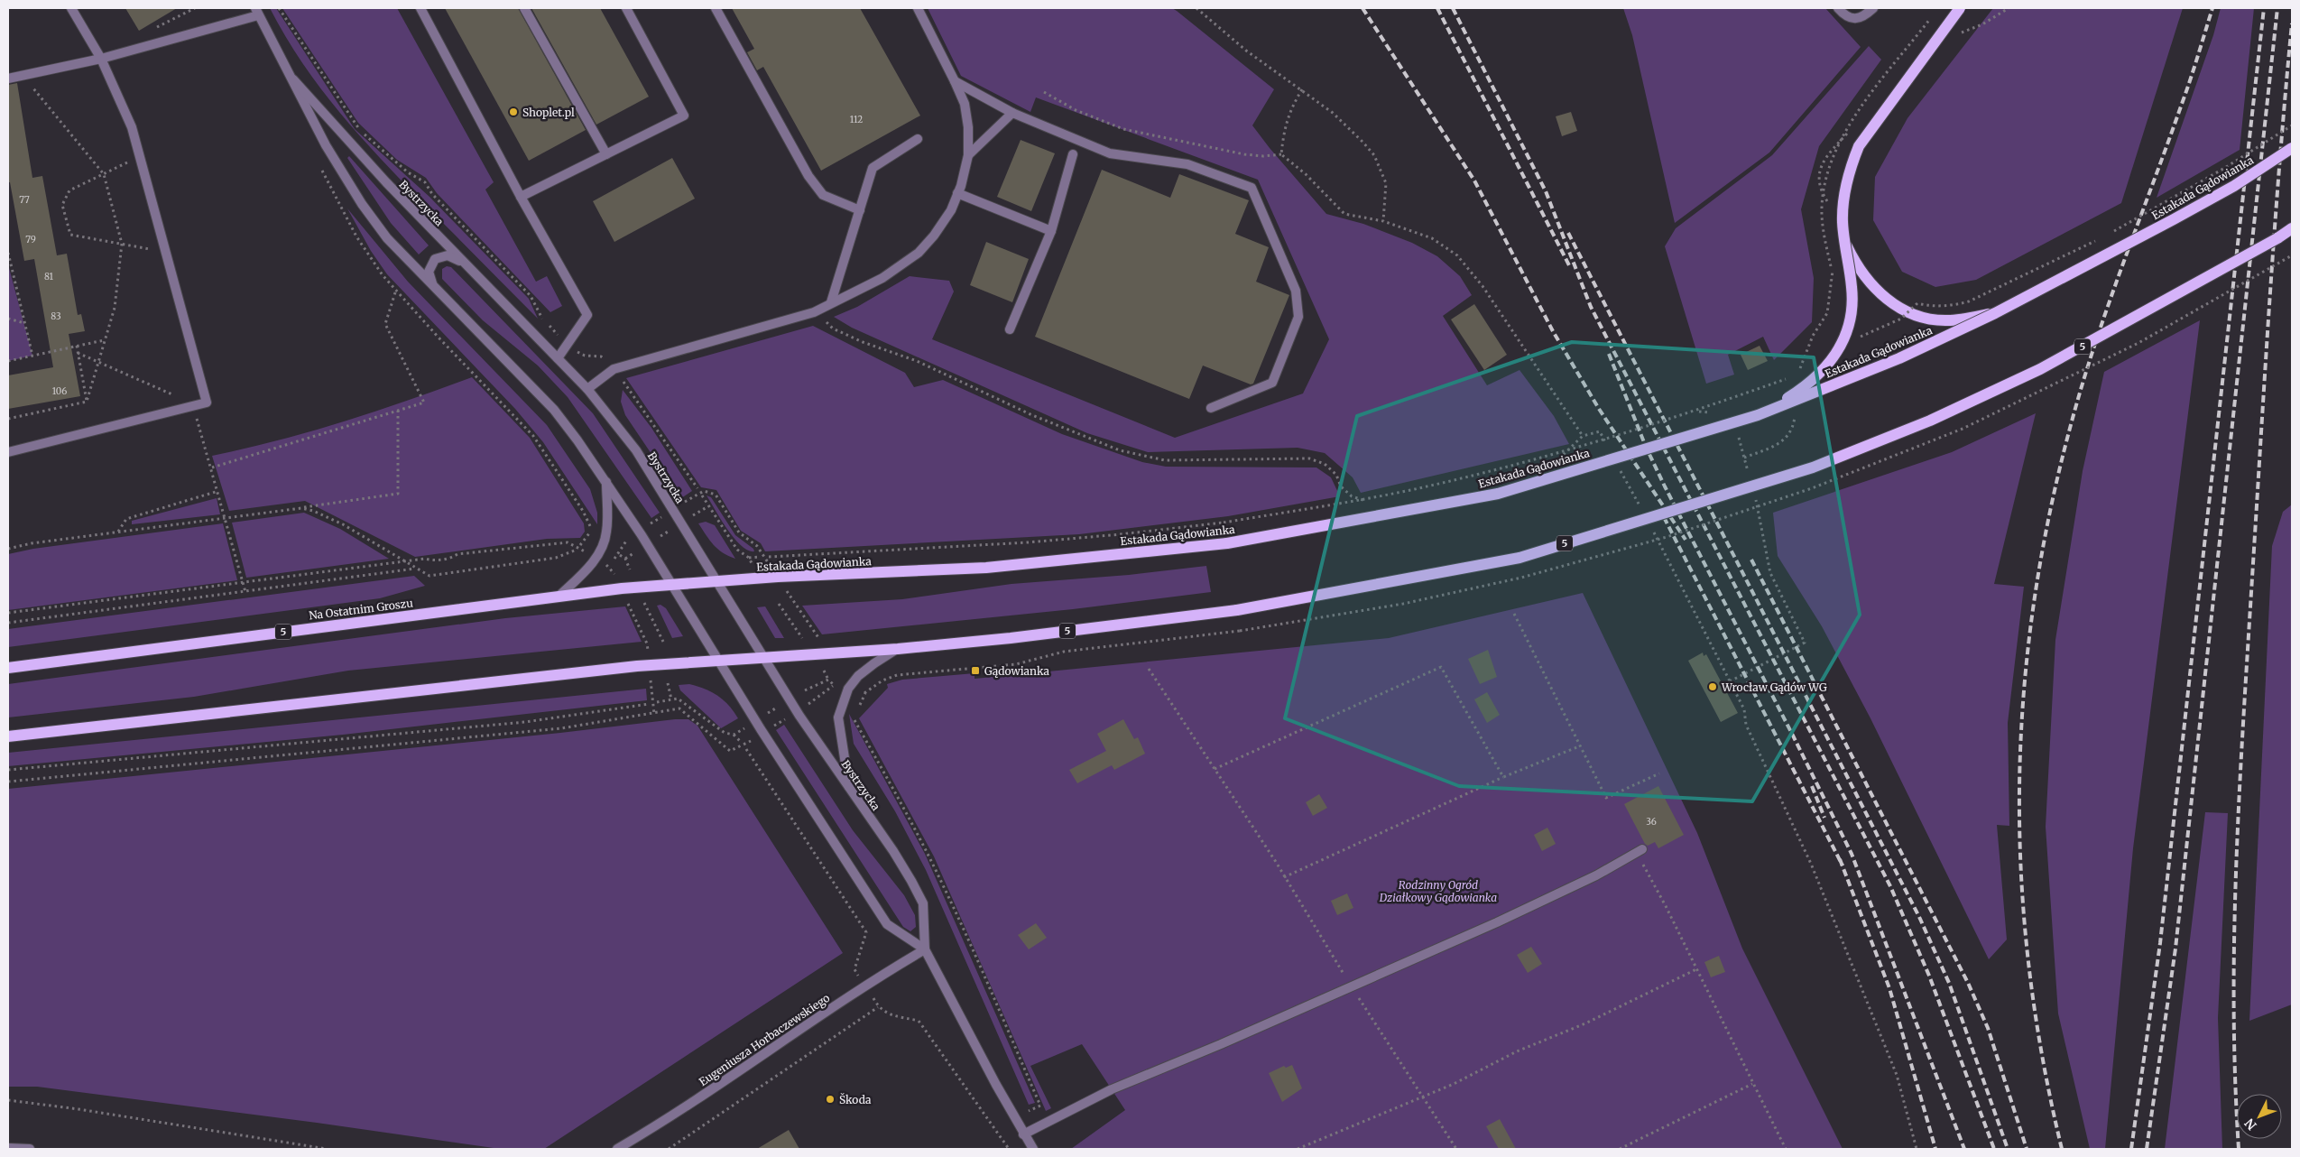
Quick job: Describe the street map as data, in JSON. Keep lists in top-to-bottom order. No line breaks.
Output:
{"streets":{"main road":["Estakada Gądowianka","5","Na Ostatnim Groszu"],"street":["Bystrzycka","Eugeniusza Horbaczewskiego"]},"crossings":[["Estakada Gądowianka","Bystrzycka"],["Estakada Gądowianka","Na Ostatnim Groszu"],["Bystrzycka","5"],["Bystrzycka","Na Ostatnim Groszu"],["Bystrzycka","Eugeniusza Horbaczewskiego"]],"parks":["Rodzinny Ogród Działkowy Gądowianka"],"places":{"other":["Shoplet.pl","Wrocław Gądów WG","Škoda"],"transit":["Gądowianka"]},"house_numbers":["112","77","79","81","83","106","36"],"north":"bottom left"}
